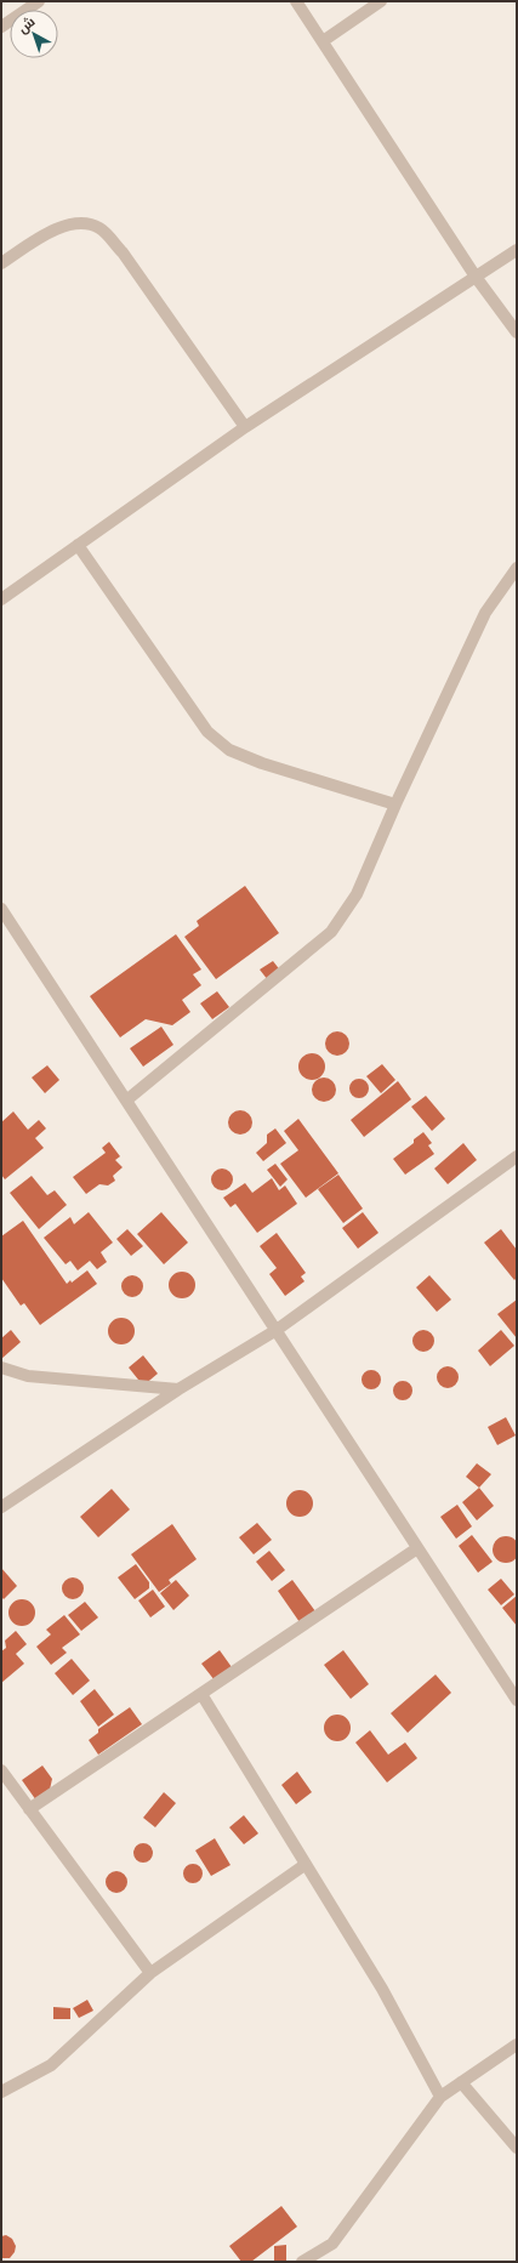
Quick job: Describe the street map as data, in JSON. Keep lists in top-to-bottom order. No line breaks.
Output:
{"north":"top left"}
